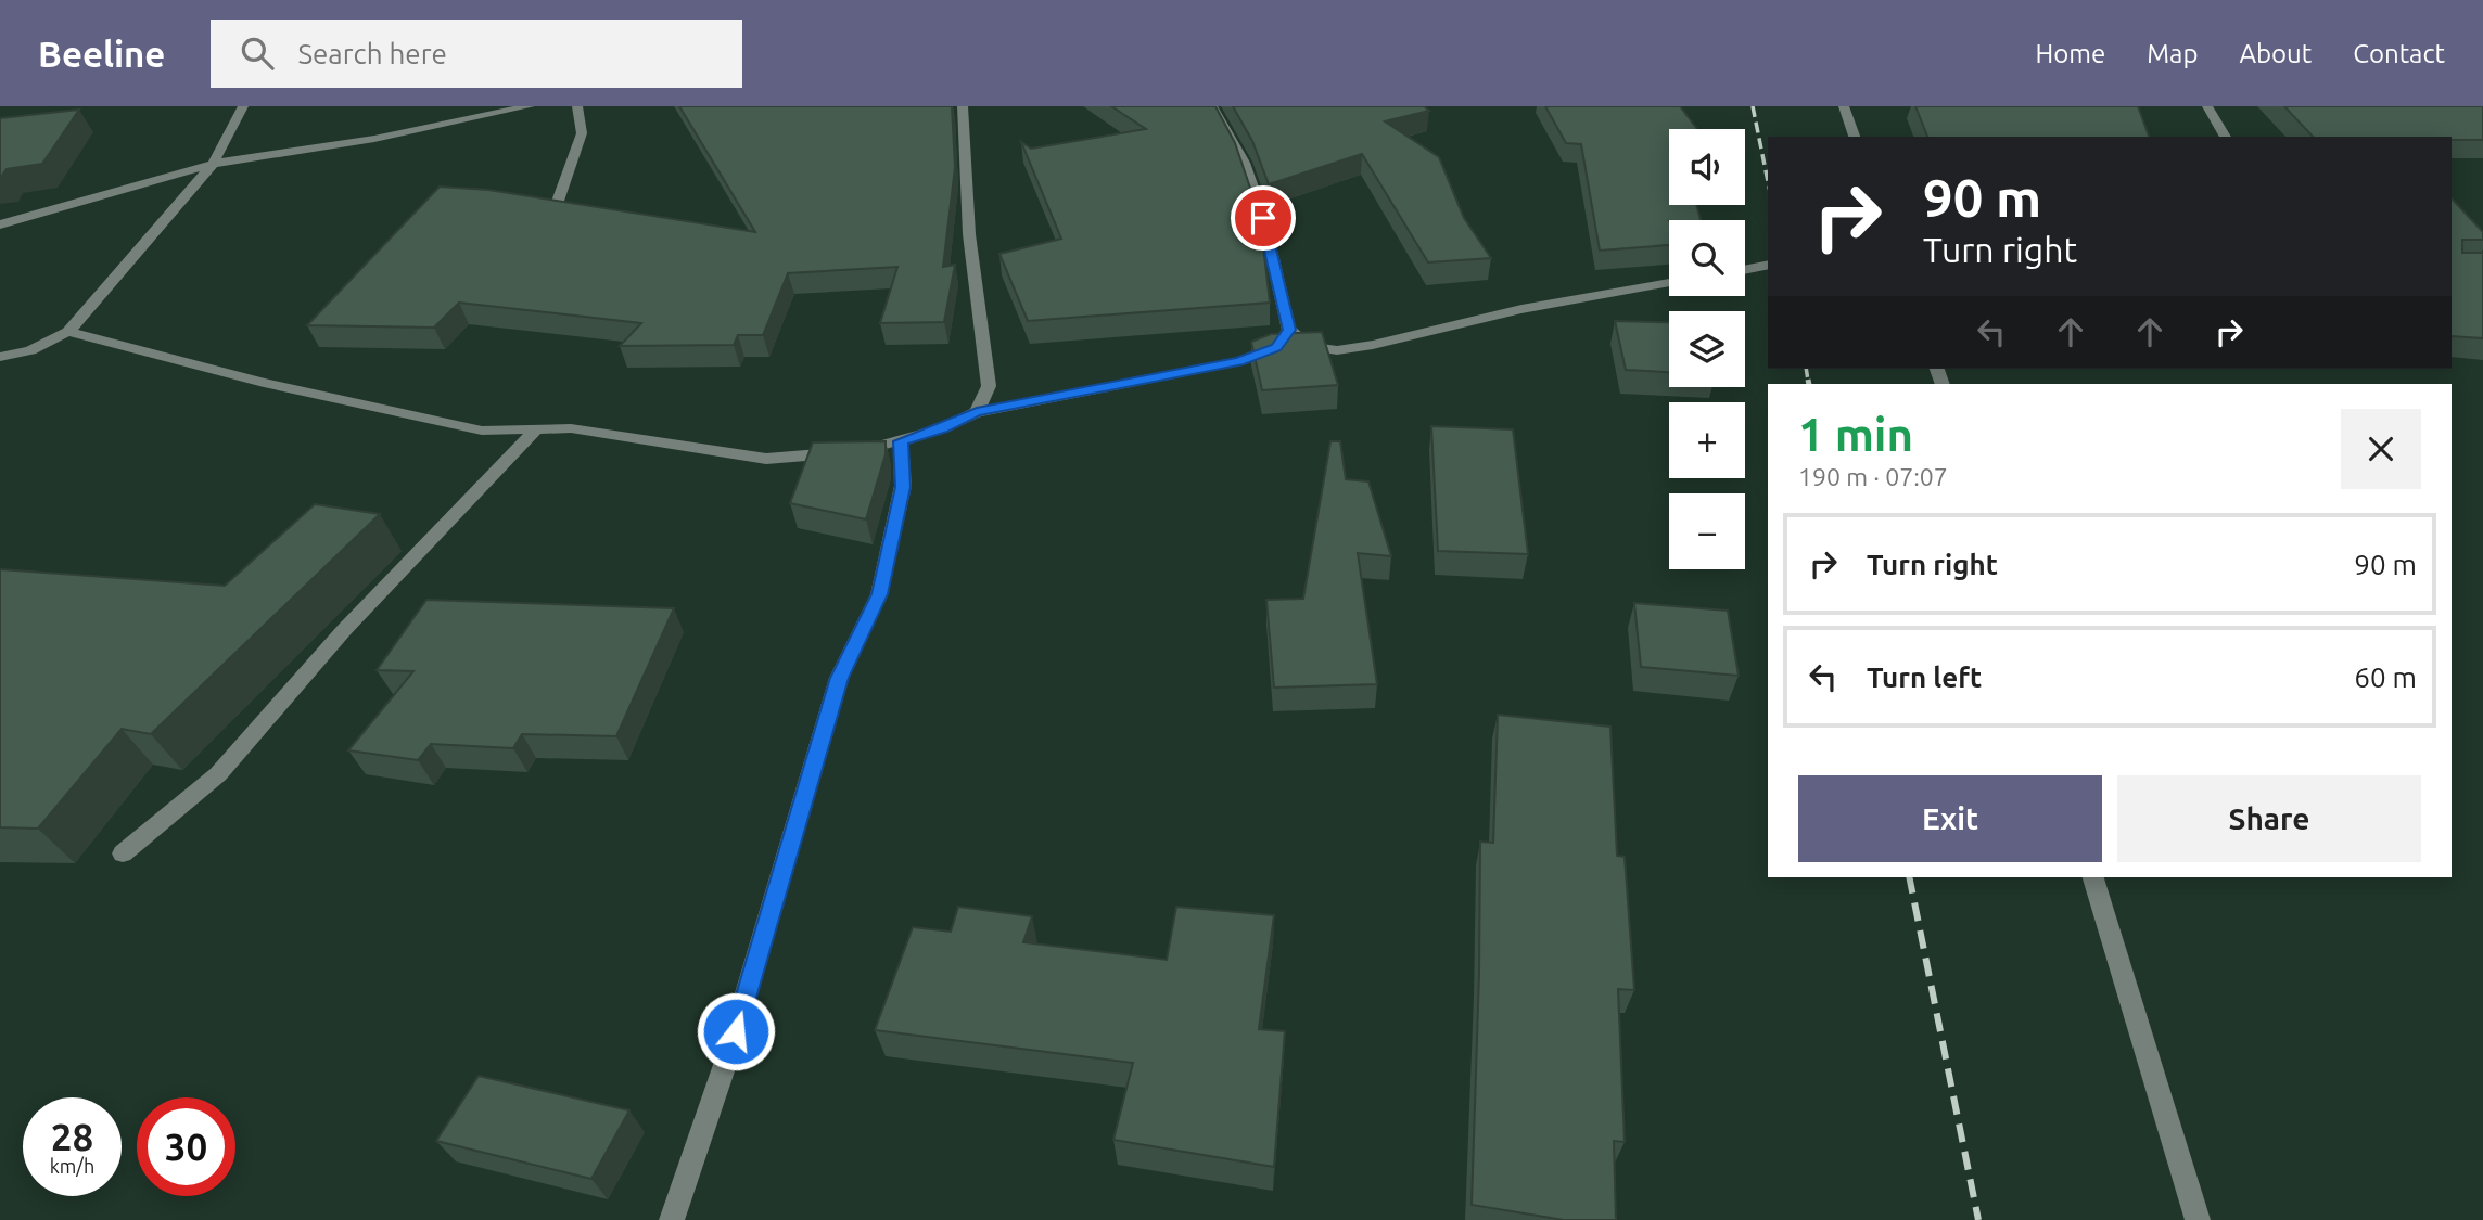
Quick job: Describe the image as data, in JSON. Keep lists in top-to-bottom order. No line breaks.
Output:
{"page":{"header":"Beeline","search":"Search here","nav":["Home","Map","About","Contact"],"map_buttons":["+","−"],"turn":["90 m","Turn right"],"heading":["1 min","190 m · 07:07"],"list":[{"name":"Turn right","value":"90 m"},{"name":"Turn left","value":"60 m"}],"buttons":["Exit","Share"],"speed":"28 km/h","limit":"30"}}
